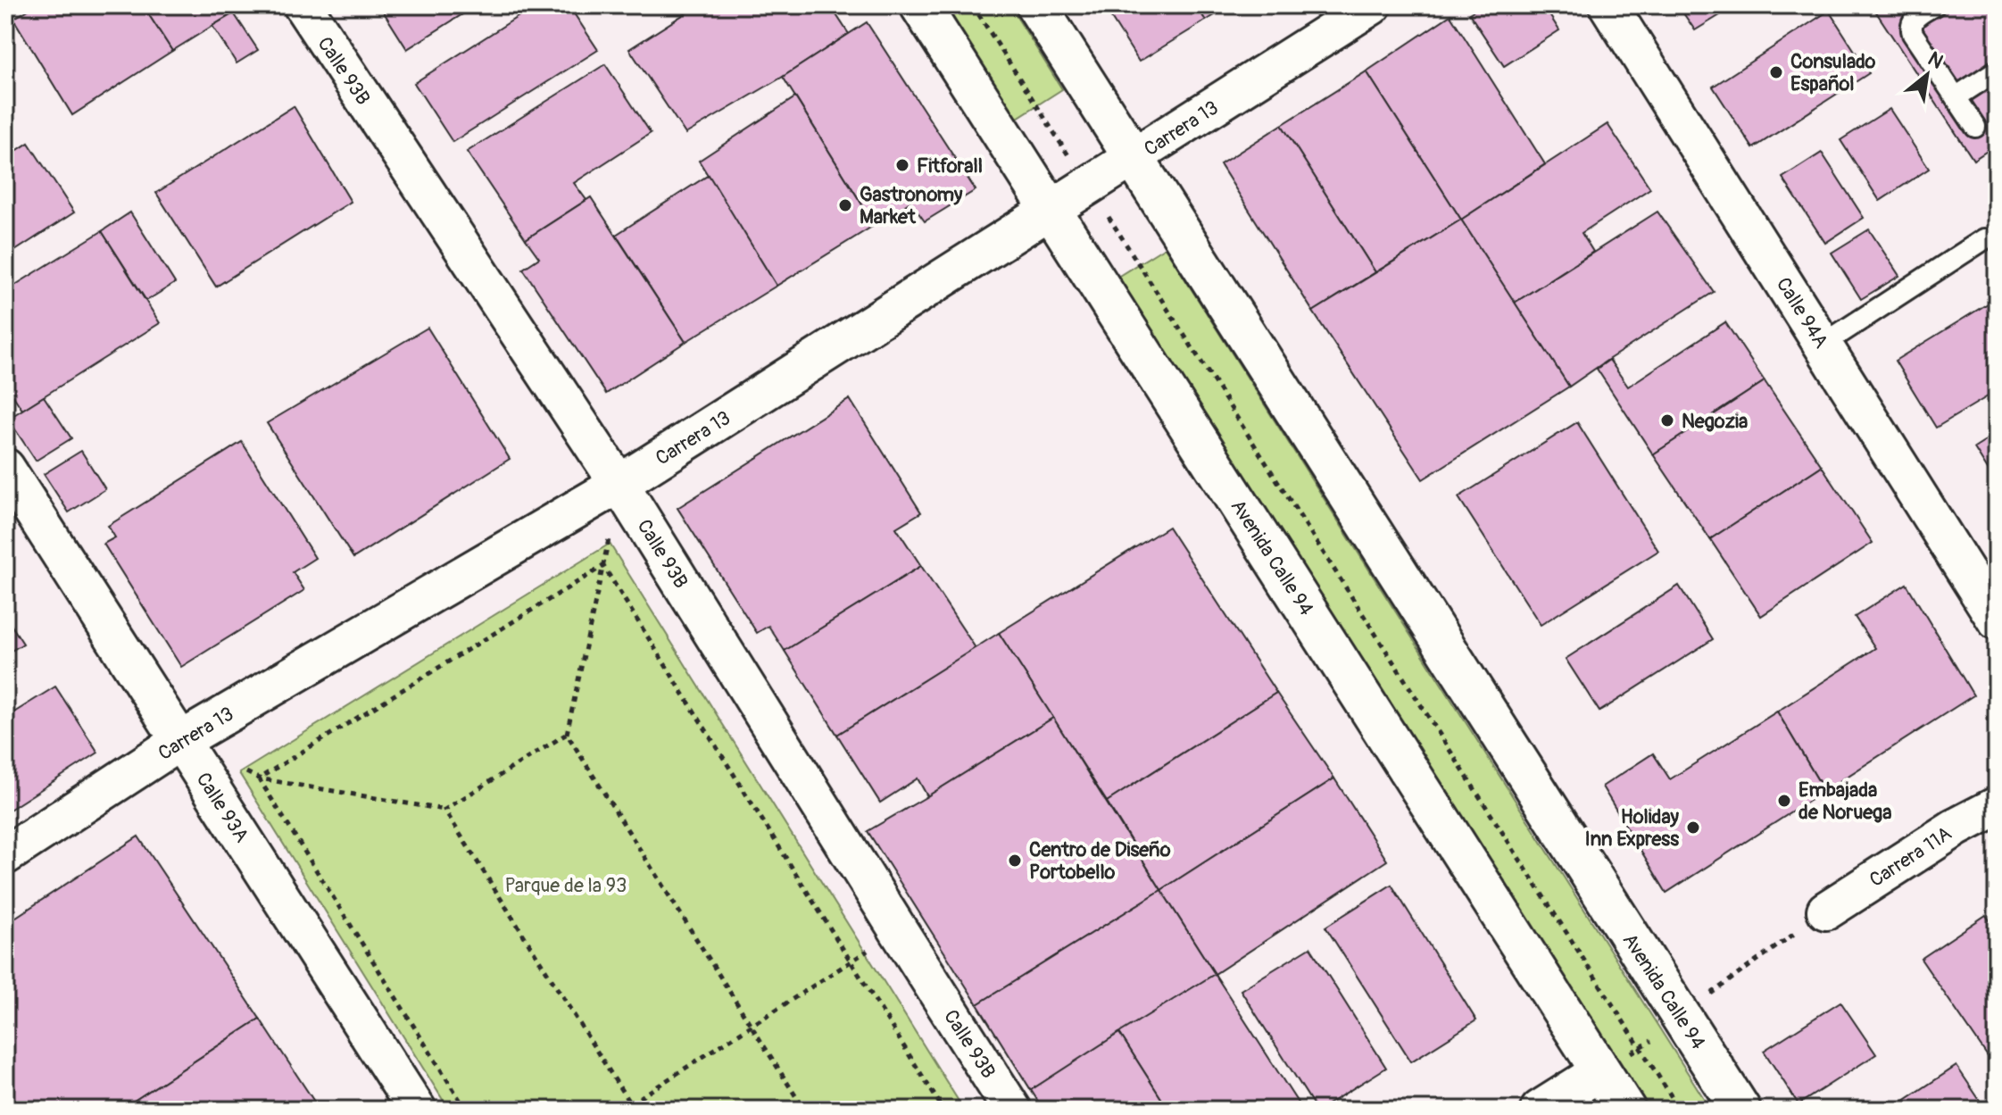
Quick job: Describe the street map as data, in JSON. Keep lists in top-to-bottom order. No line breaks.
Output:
{"streets":{"main road":["Avenida Calle 94"],"street":["Calle 93B","Carrera 13","Calle 94A","Calle 93A","Carrera 11A"]},"crossings":[["Calle 93B","Carrera 13"],["Carrera 13","Avenida Calle 94"],["Carrera 13","Calle 93A"]],"parks":["Parque de la 93"],"places":["Consulado Español","Fitforall","Gastronomy Market","Negozia","Embajada de Noruega","Holiday Inn Express","Centro de Diseño Portobello"],"north":"top right"}
